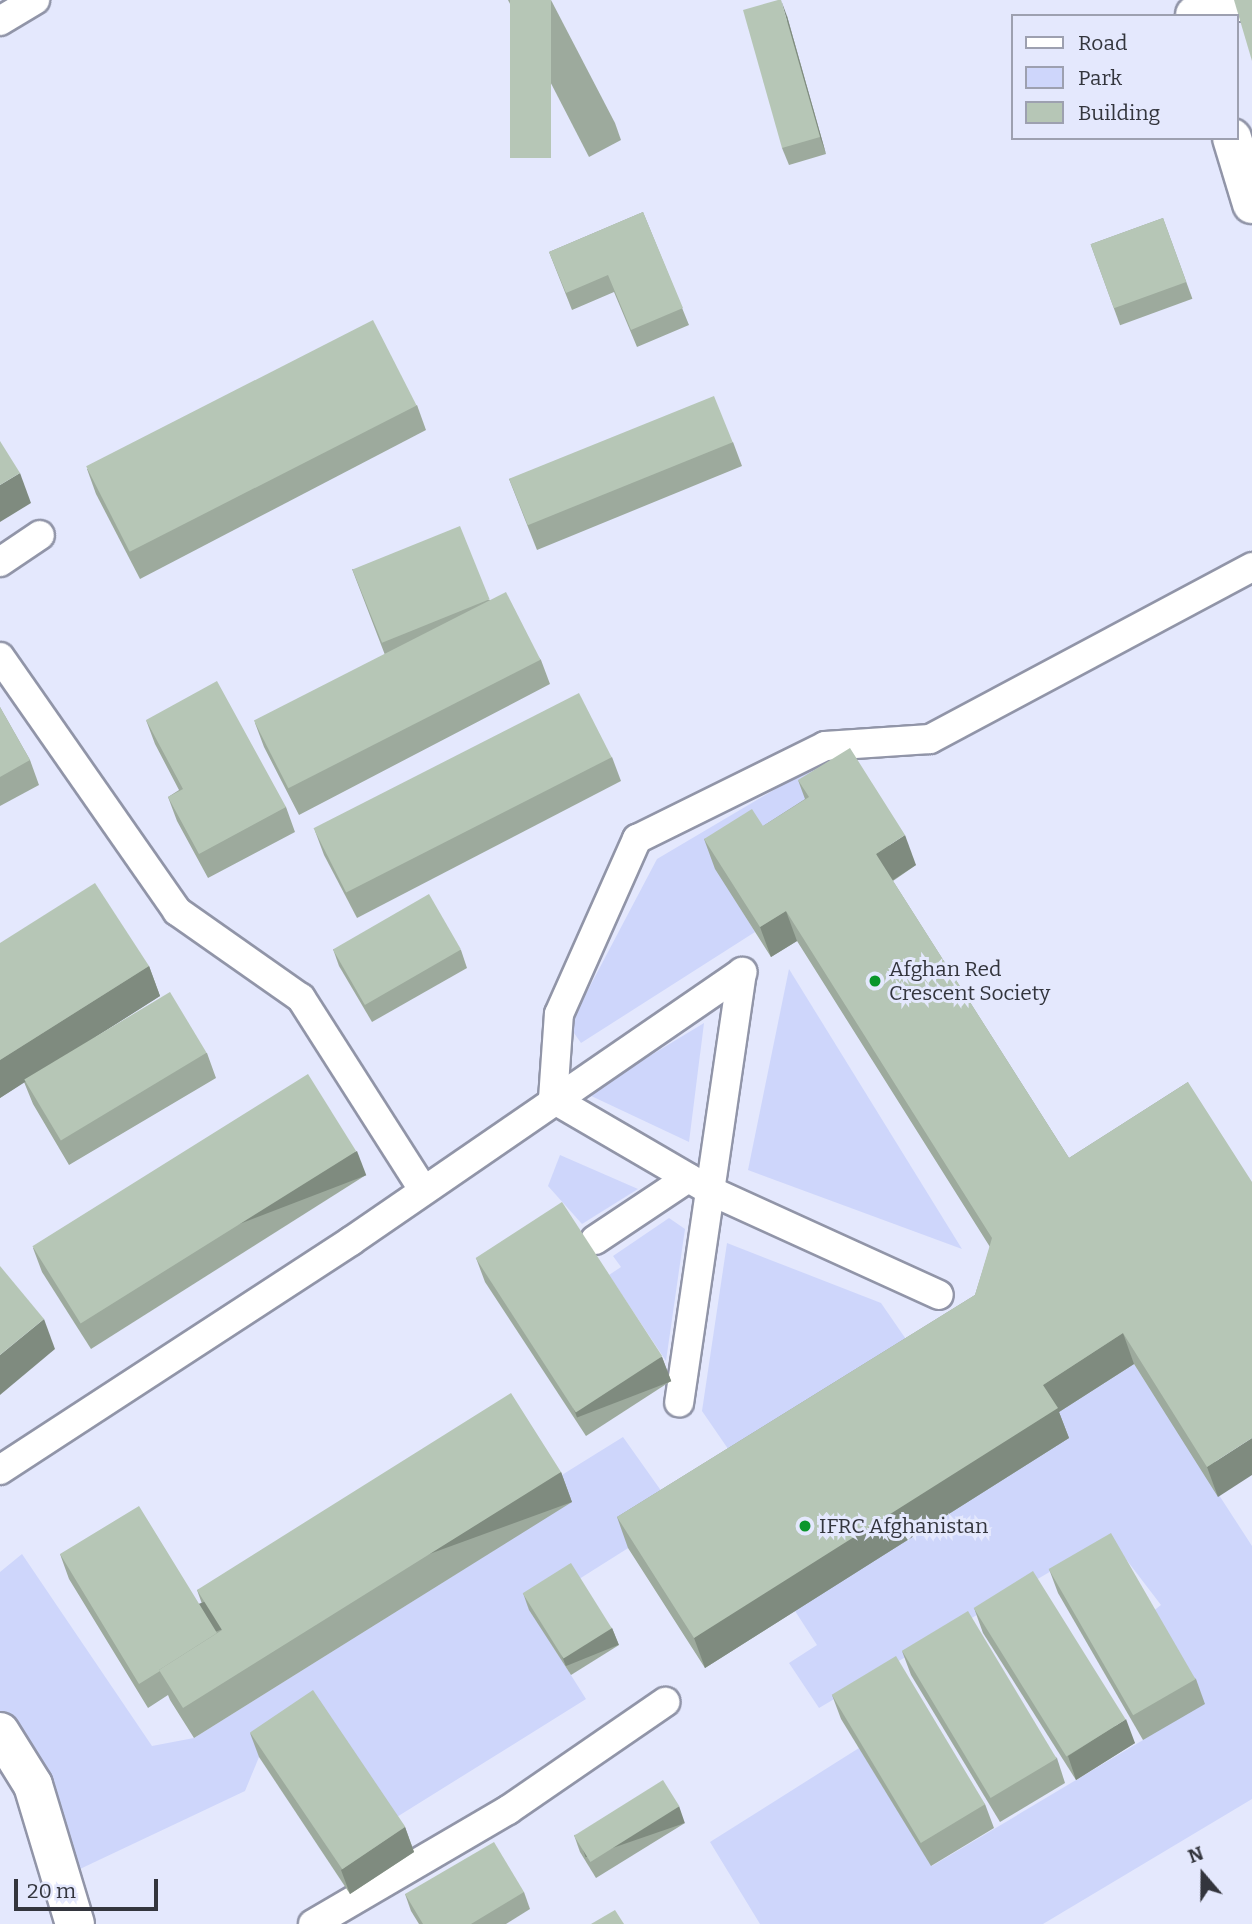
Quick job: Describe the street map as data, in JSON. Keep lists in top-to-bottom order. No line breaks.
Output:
{"places":["Afghan Red Crescent Society","IFRC Afghanistan"],"legend":["Road","Park","Building"],"scale_bar":"20 m","north":"top"}
